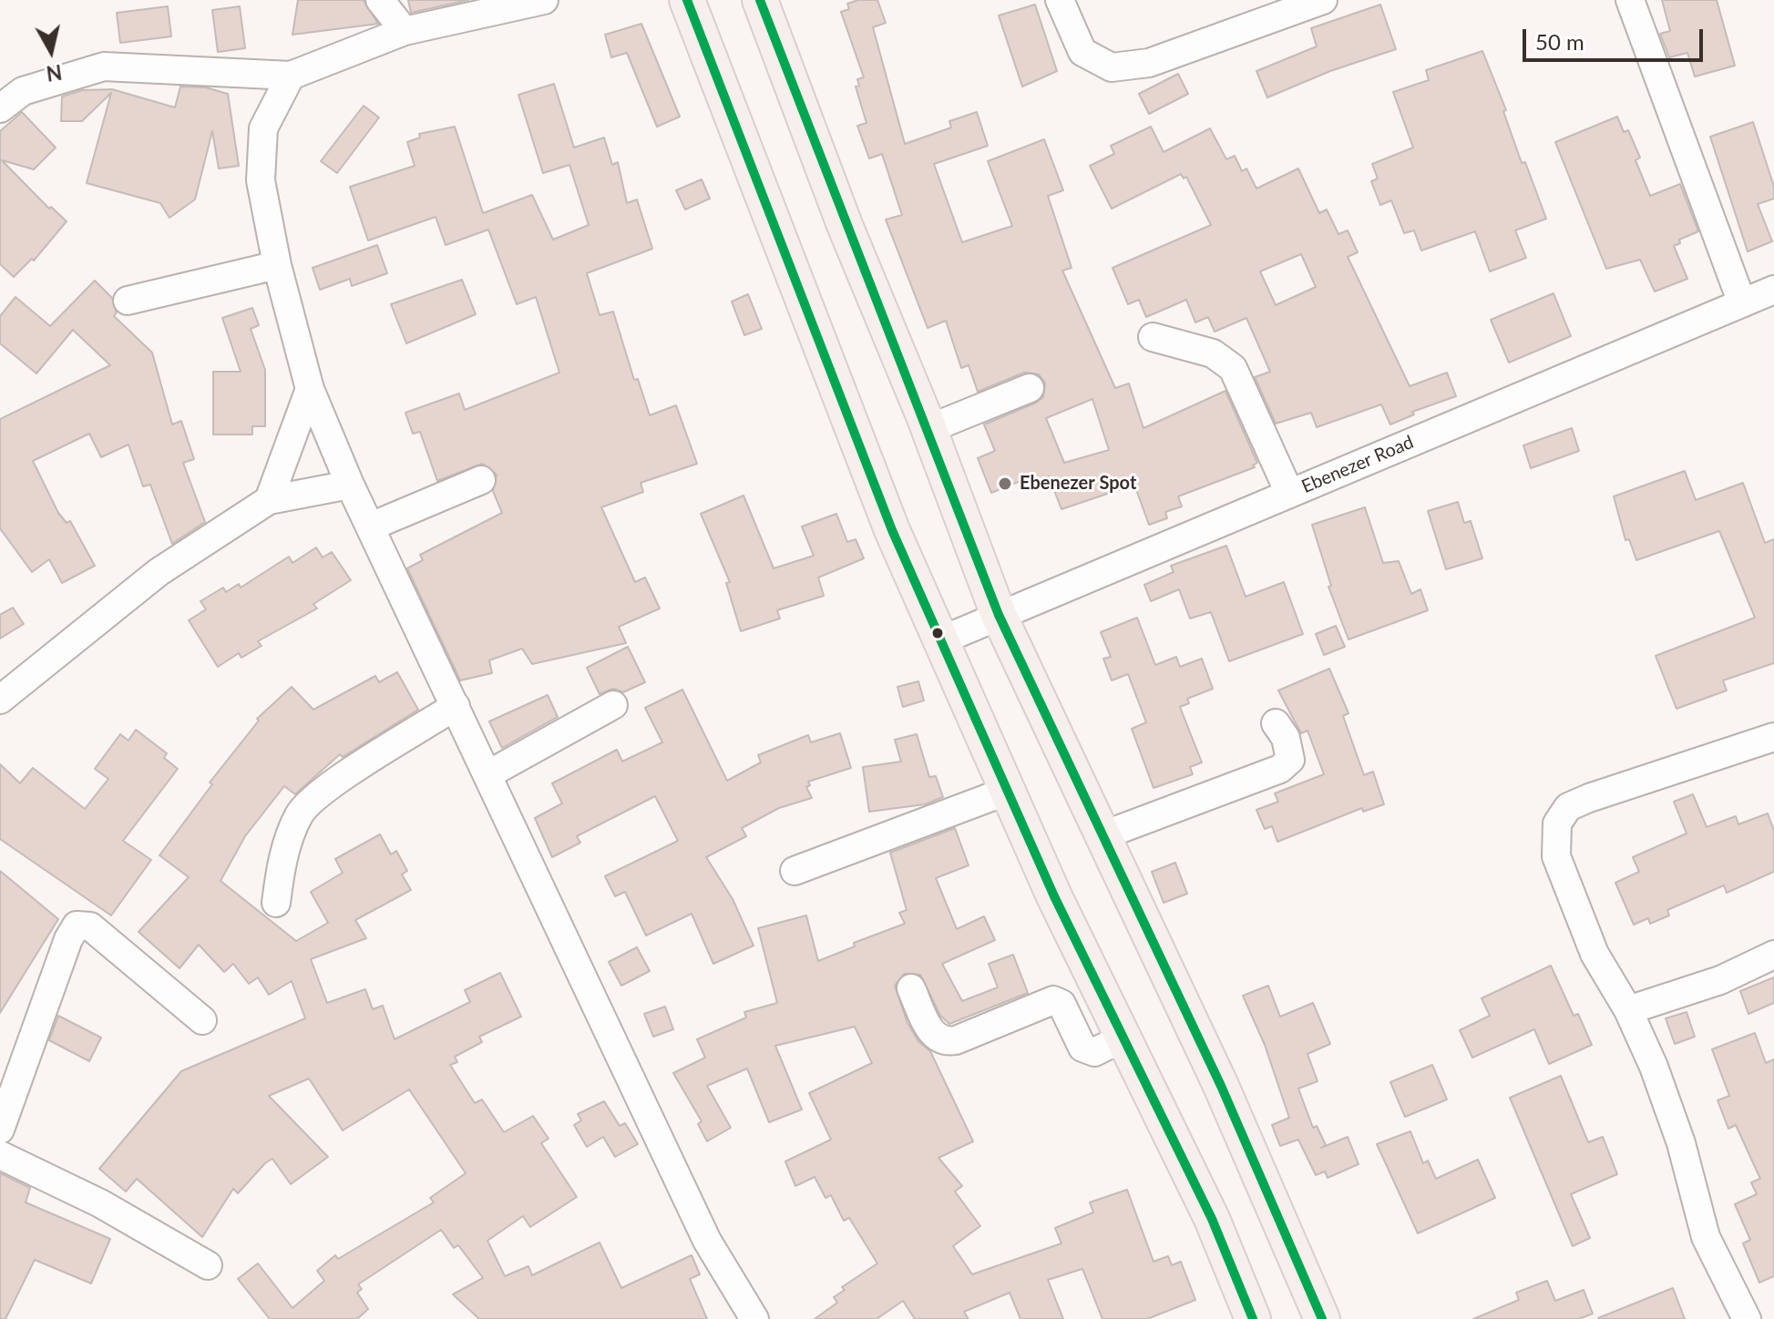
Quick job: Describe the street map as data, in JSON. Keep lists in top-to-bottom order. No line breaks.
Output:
{"streets":{"street":["Ebenezer Road"]},"places":["Ebenezer Spot"],"scale_bar":"50 m","north":"bottom"}
